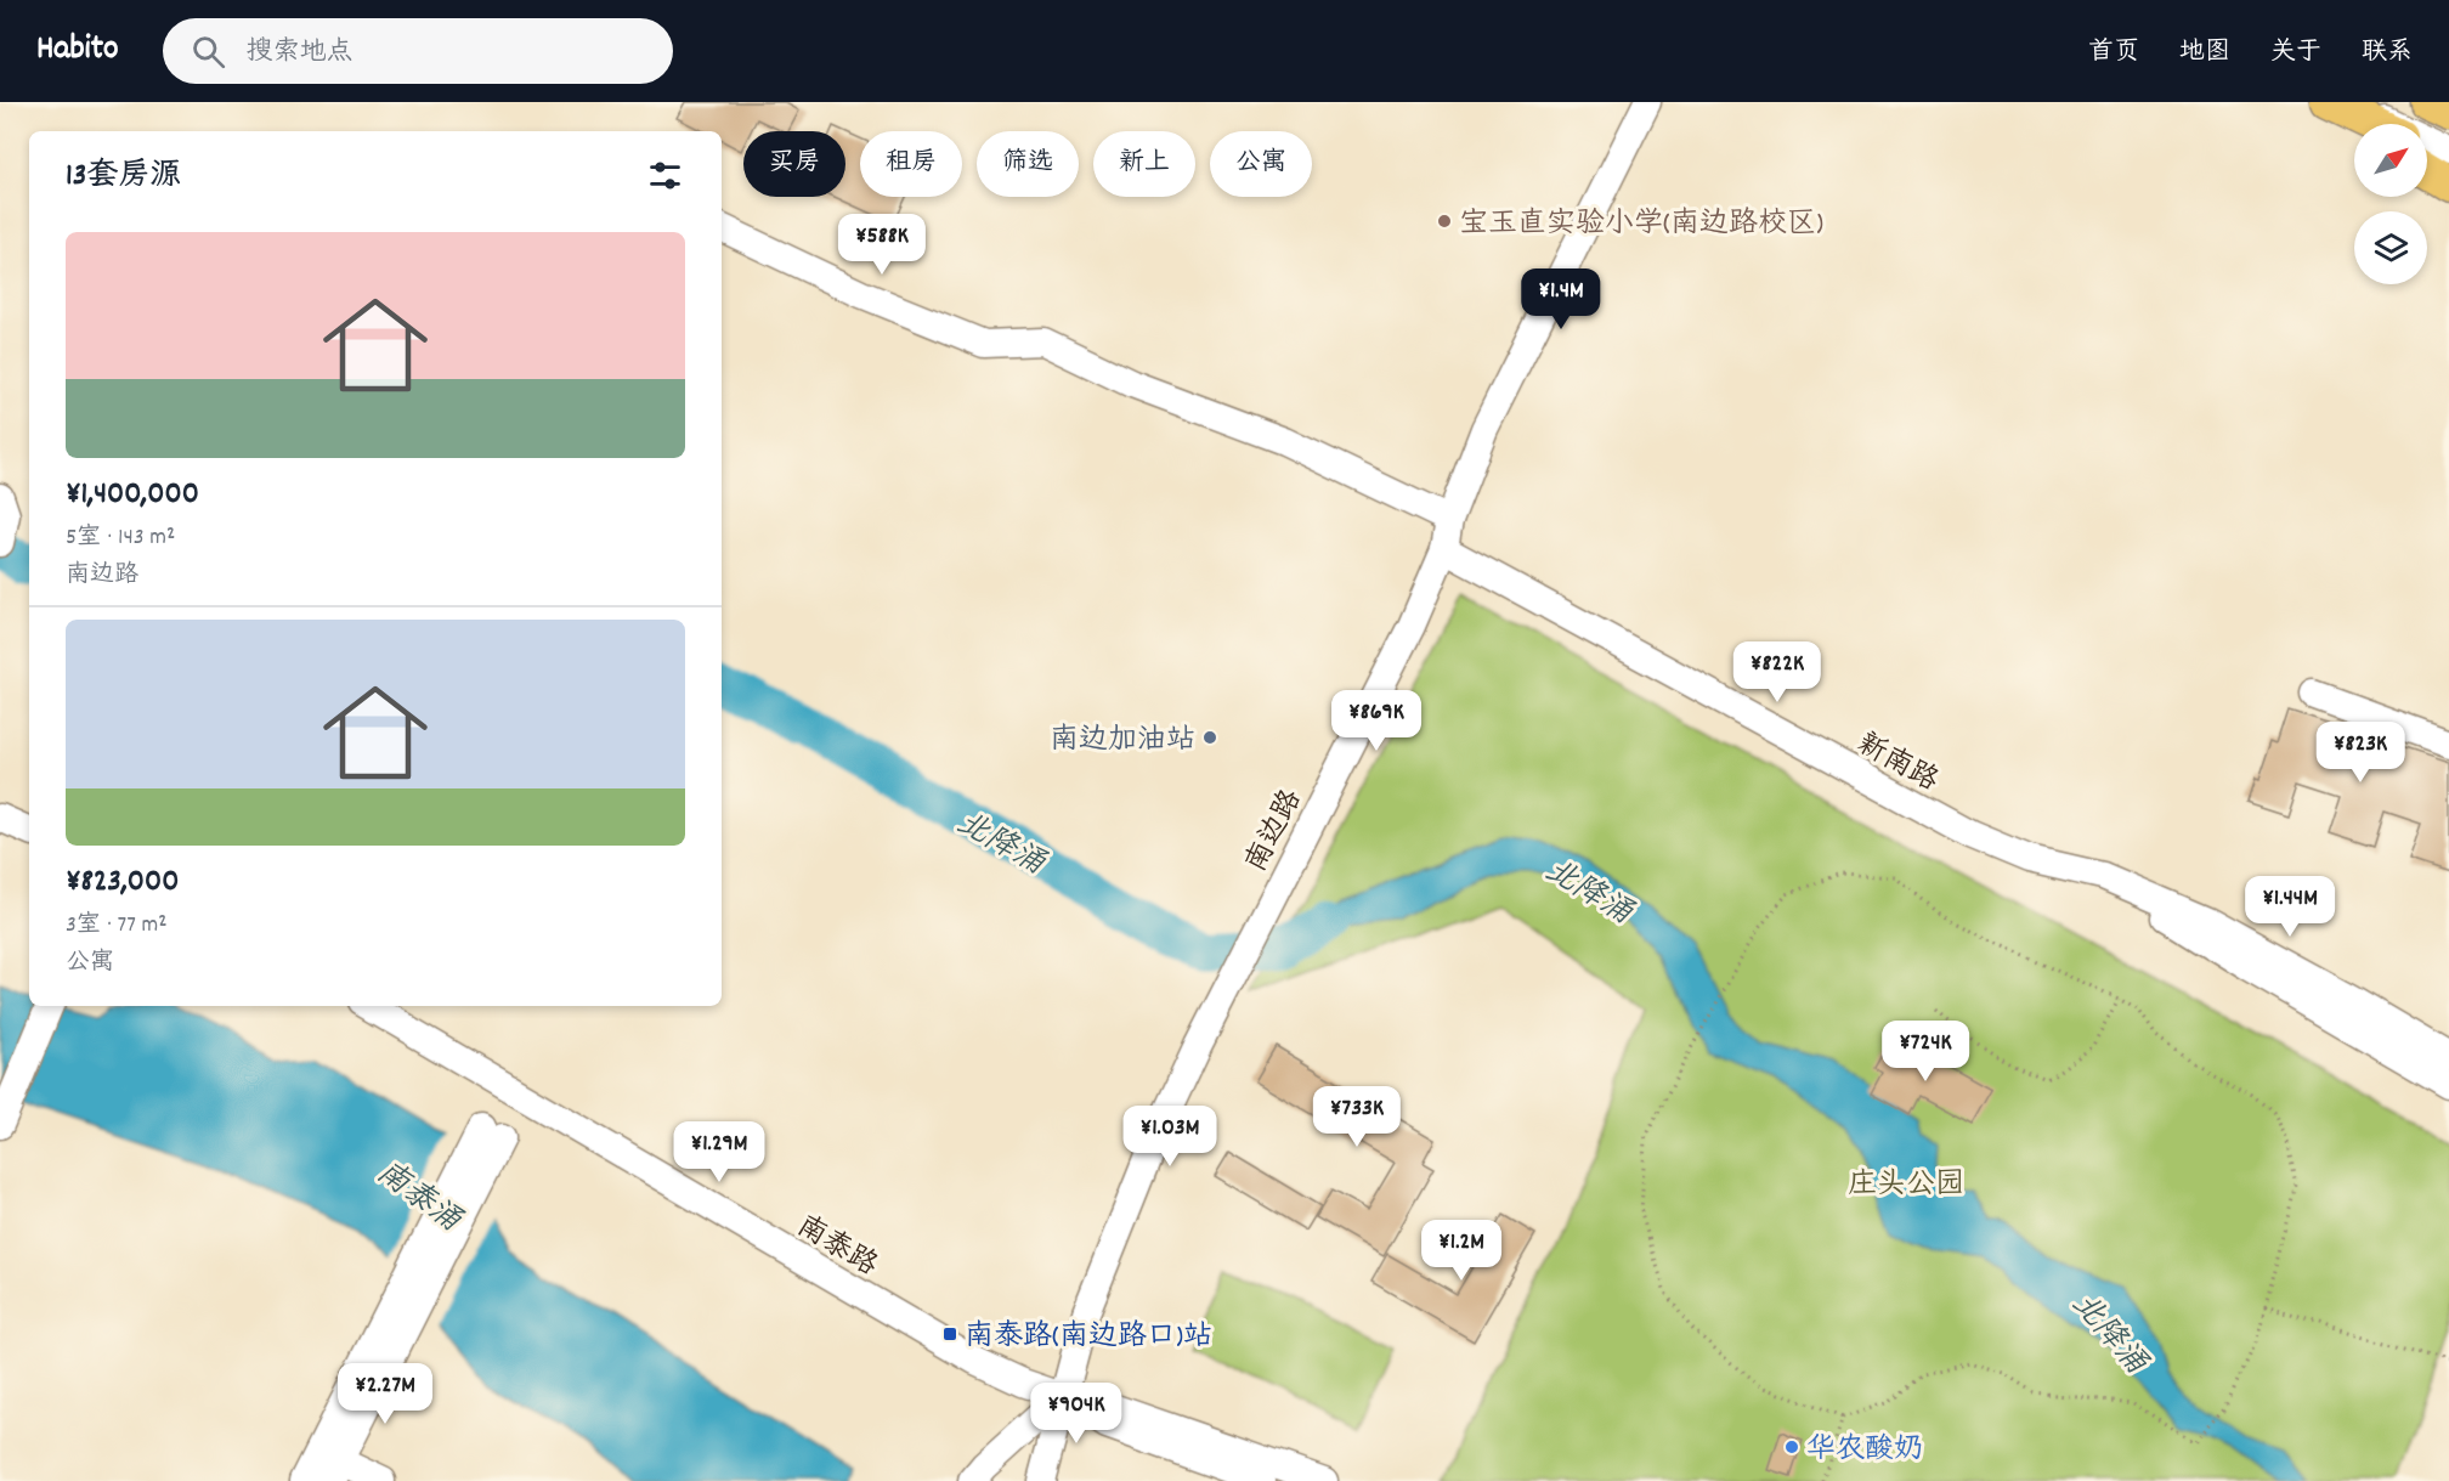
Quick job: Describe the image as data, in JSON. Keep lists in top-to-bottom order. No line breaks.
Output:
{"streets":{"street":["新南路","南边路","南泰路"]},"crossings":[["新南路","南边路"],["南边路","南泰路"]],"water":["北降涌","南泰涌"],"parks":["庄头公园"],"places":{"other":["宝玉直实验小学(南边路校区)","南边加油站","华农酸奶"],"transit":["南泰路(南边路口)站"]},"north":"top right","page":{"header":"Habito","search":"搜索地点","nav":["首页","地图","关于","联系"],"chip":["买房","租房","筛选","新上","公寓"],"heading":"13套房源","price":["¥588K","¥1.4M","¥822K","¥869K","¥823K","¥1.44M","¥724K","¥733K","¥1.03M","¥1.29M","¥1.2M","¥2.27M","¥904K"],"list":[{"name":"¥1,400,000","note":"5室 · 143 m² · 南边路"},{"name":"¥823,000","note":"3室 · 77 m² · 公寓"}]}}
